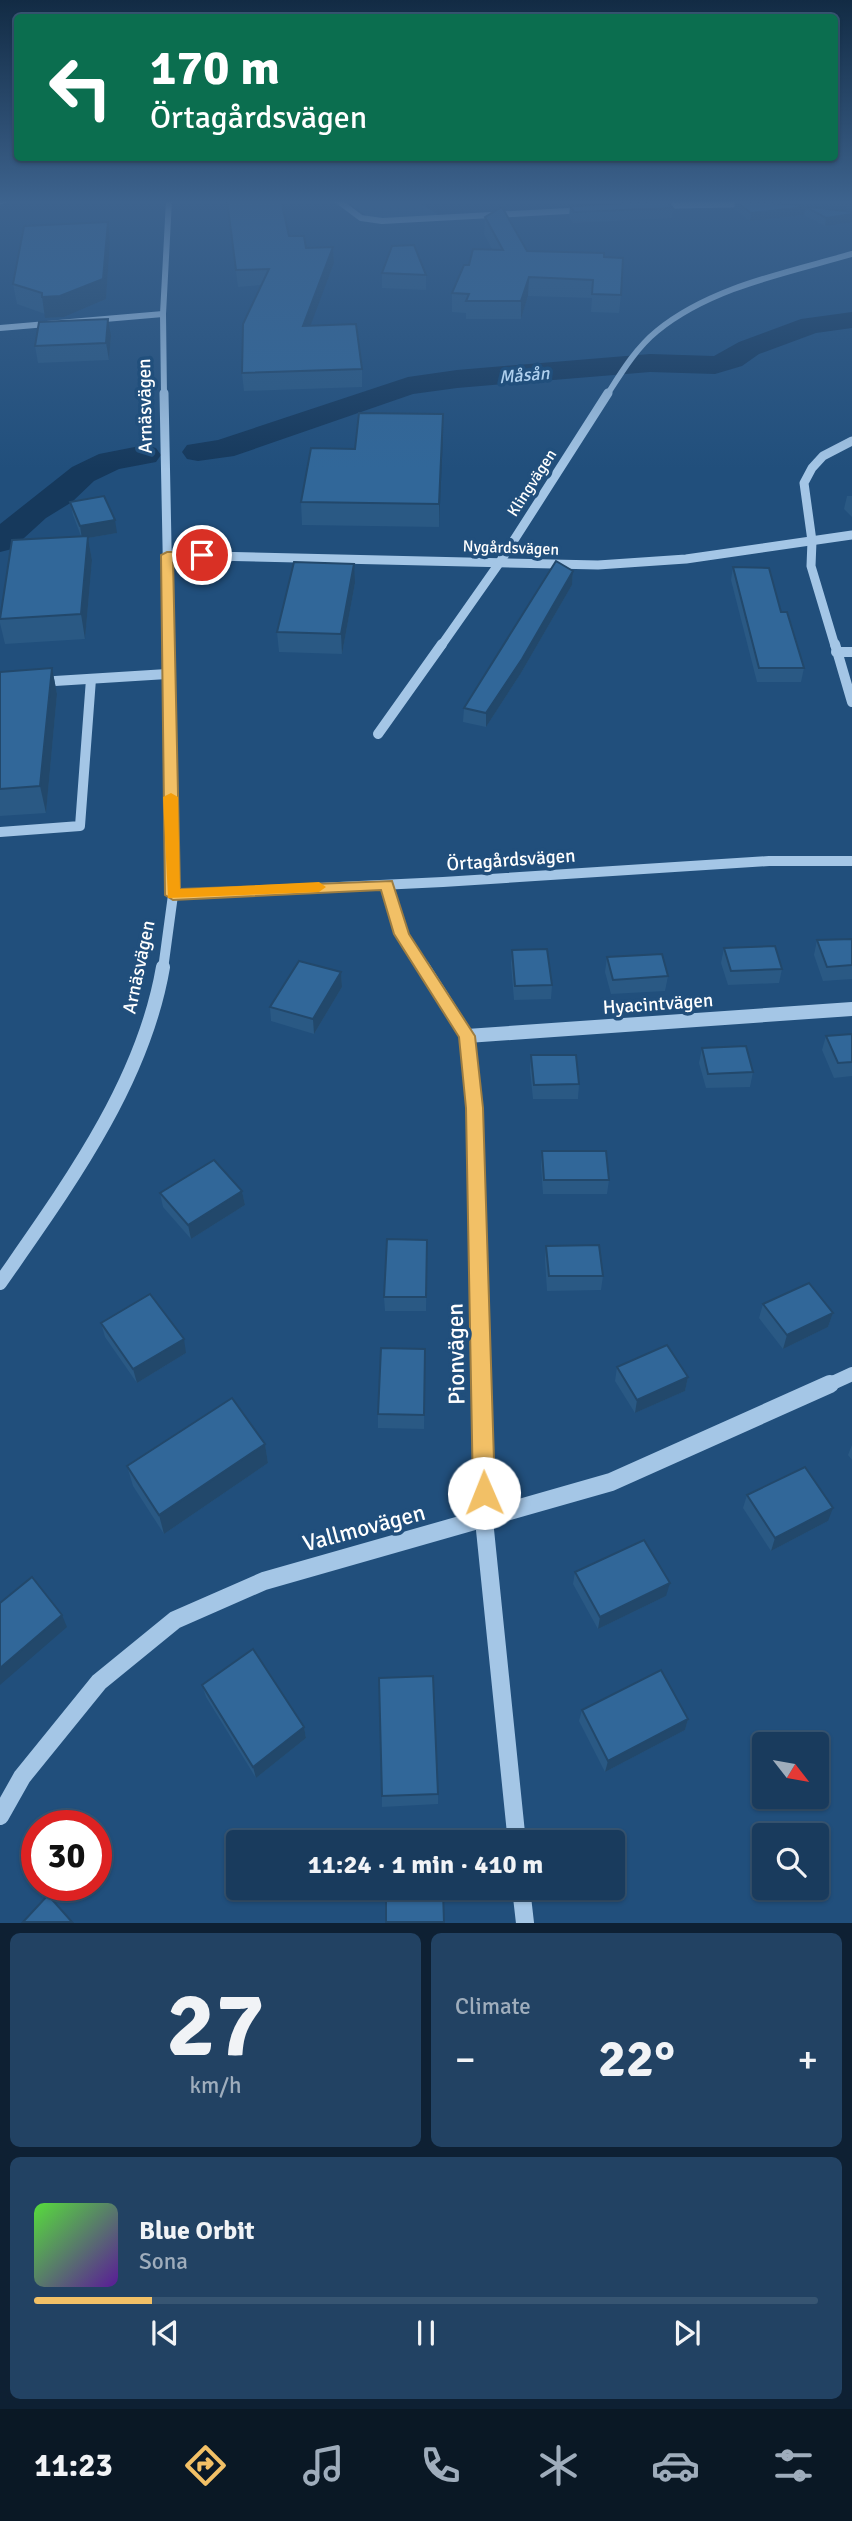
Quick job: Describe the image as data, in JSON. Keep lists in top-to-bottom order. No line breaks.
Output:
{"streets":{"street":["Arnäsvägen","Klingvägen","Nygårdsvägen","Örtagårdsvägen","Hyacintvägen","Pionvägen","Vallmovägen"]},"crossings":[["Arnäsvägen","Nygårdsvägen"],["Arnäsvägen","Örtagårdsvägen"],["Klingvägen","Nygårdsvägen"],["Örtagårdsvägen","Pionvägen"],["Hyacintvägen","Pionvägen"],["Pionvägen","Vallmovägen"]],"water":["Måsån"],"north":"bottom right","page":{"turn":["170 m","Örtagårdsvägen"],"limit":"30","trip":"11:24 · 1 min · 410 m","tile":[["27","km/h"],"Climate"],"heat":["−","22°","+"],"song":["Blue Orbit","Sona"],"tabs":"11:23"}}
